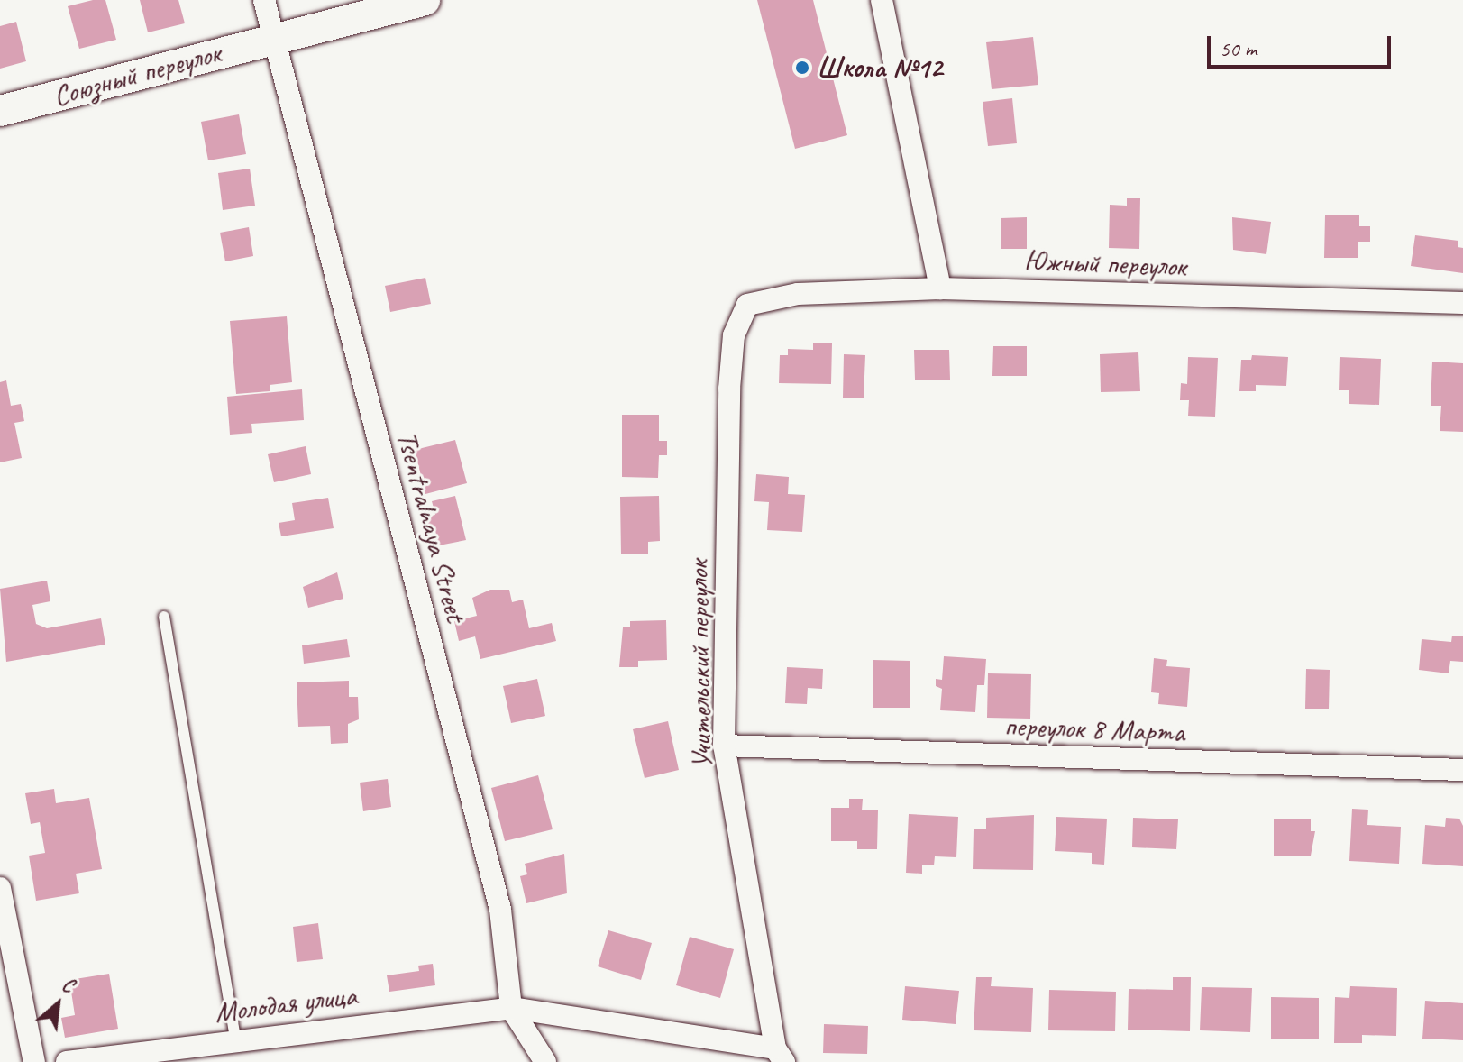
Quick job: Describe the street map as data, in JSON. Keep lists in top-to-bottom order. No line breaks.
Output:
{"streets":{"street":["Союзный переулок","Южный переулок","Tsentralnaya Street","Учительский переулок","переулок 8 Марта","Молодая улица"]},"crossings":[["Союзный переулок","Tsentralnaya Street"],["Южный переулок","Учительский переулок"],["Tsentralnaya Street","Молодая улица"],["Учительский переулок","переулок 8 Марта"],["Учительский переулок","Молодая улица"]],"places":["Школа №12"],"scale_bar":"50 m","north":"top right"}
